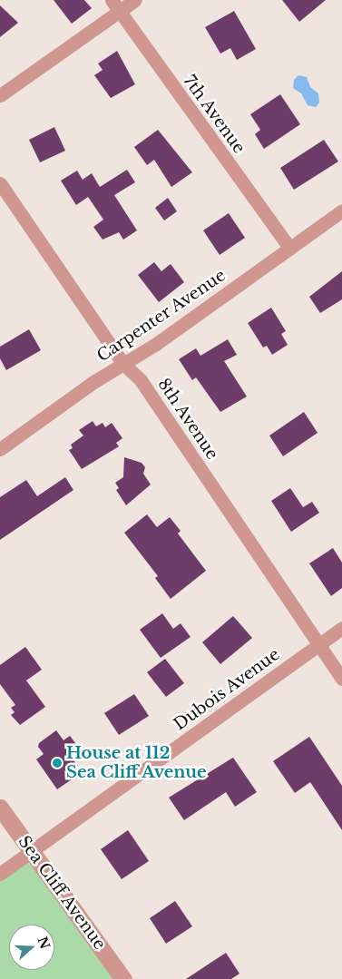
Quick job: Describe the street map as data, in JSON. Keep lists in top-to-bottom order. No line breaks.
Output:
{"streets":{"street":["7th Avenue","Carpenter Avenue","8th Avenue","Dubois Avenue","Sea Cliff Avenue"]},"crossings":[["7th Avenue","Carpenter Avenue"],["Carpenter Avenue","8th Avenue"],["8th Avenue","Dubois Avenue"],["Dubois Avenue","Sea Cliff Avenue"]],"places":["House at 112 Sea Cliff Avenue"],"north":"right"}
